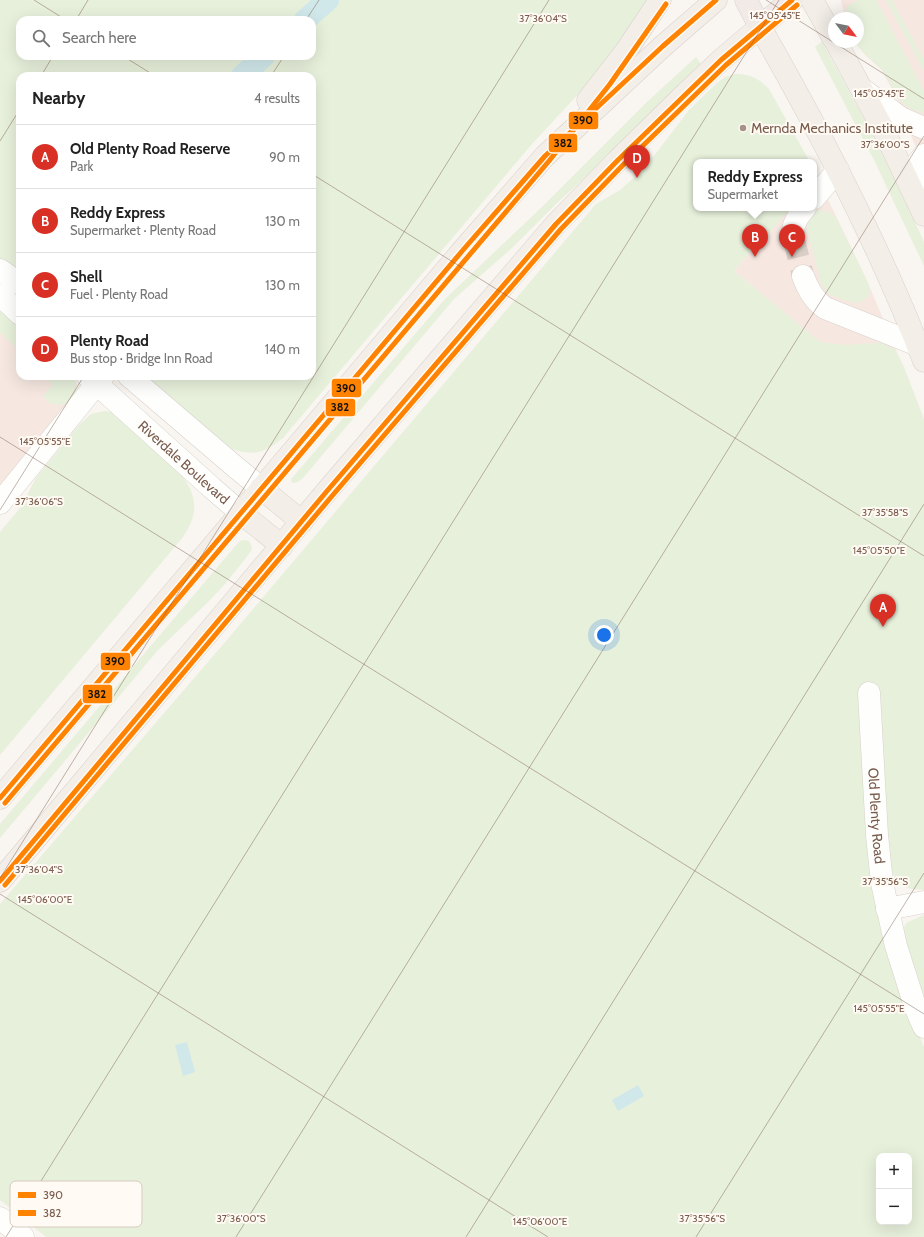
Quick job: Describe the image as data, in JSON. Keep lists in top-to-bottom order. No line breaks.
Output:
{"streets":{"main road":["Riverdale Boulevard"],"street":["Old Plenty Road"]},"places":["Mernda Mechanics Institute"],"lines":["transit line 390","transit line 382"],"legend":["390","382"],"north":"bottom right","page":{"search":"Search here","heading":["Nearby","4 results"],"list":[{"mark":"A","name":"Old Plenty Road Reserve","note":"Park","value":"90 m"},{"mark":"B","name":"Reddy Express","note":"Supermarket · Plenty Road","value":"130 m"},{"mark":"C","name":"Shell","note":"Fuel · Plenty Road","value":"130 m"},{"mark":"D","name":"Plenty Road","note":"Bus stop · Bridge Inn Road","value":"140 m"}],"pins":["D","B","C","A"],"popup":["Reddy Express","Supermarket"],"map_buttons":["+","−"]},"coordinates":["145°05'45\"E","37°36'04\"S","37°36'00\"S","145°05'55\"E","37°36'06\"S","37°35'58\"S","145°05'50\"E","37°35'56\"S","145°06'00\"E"]}
